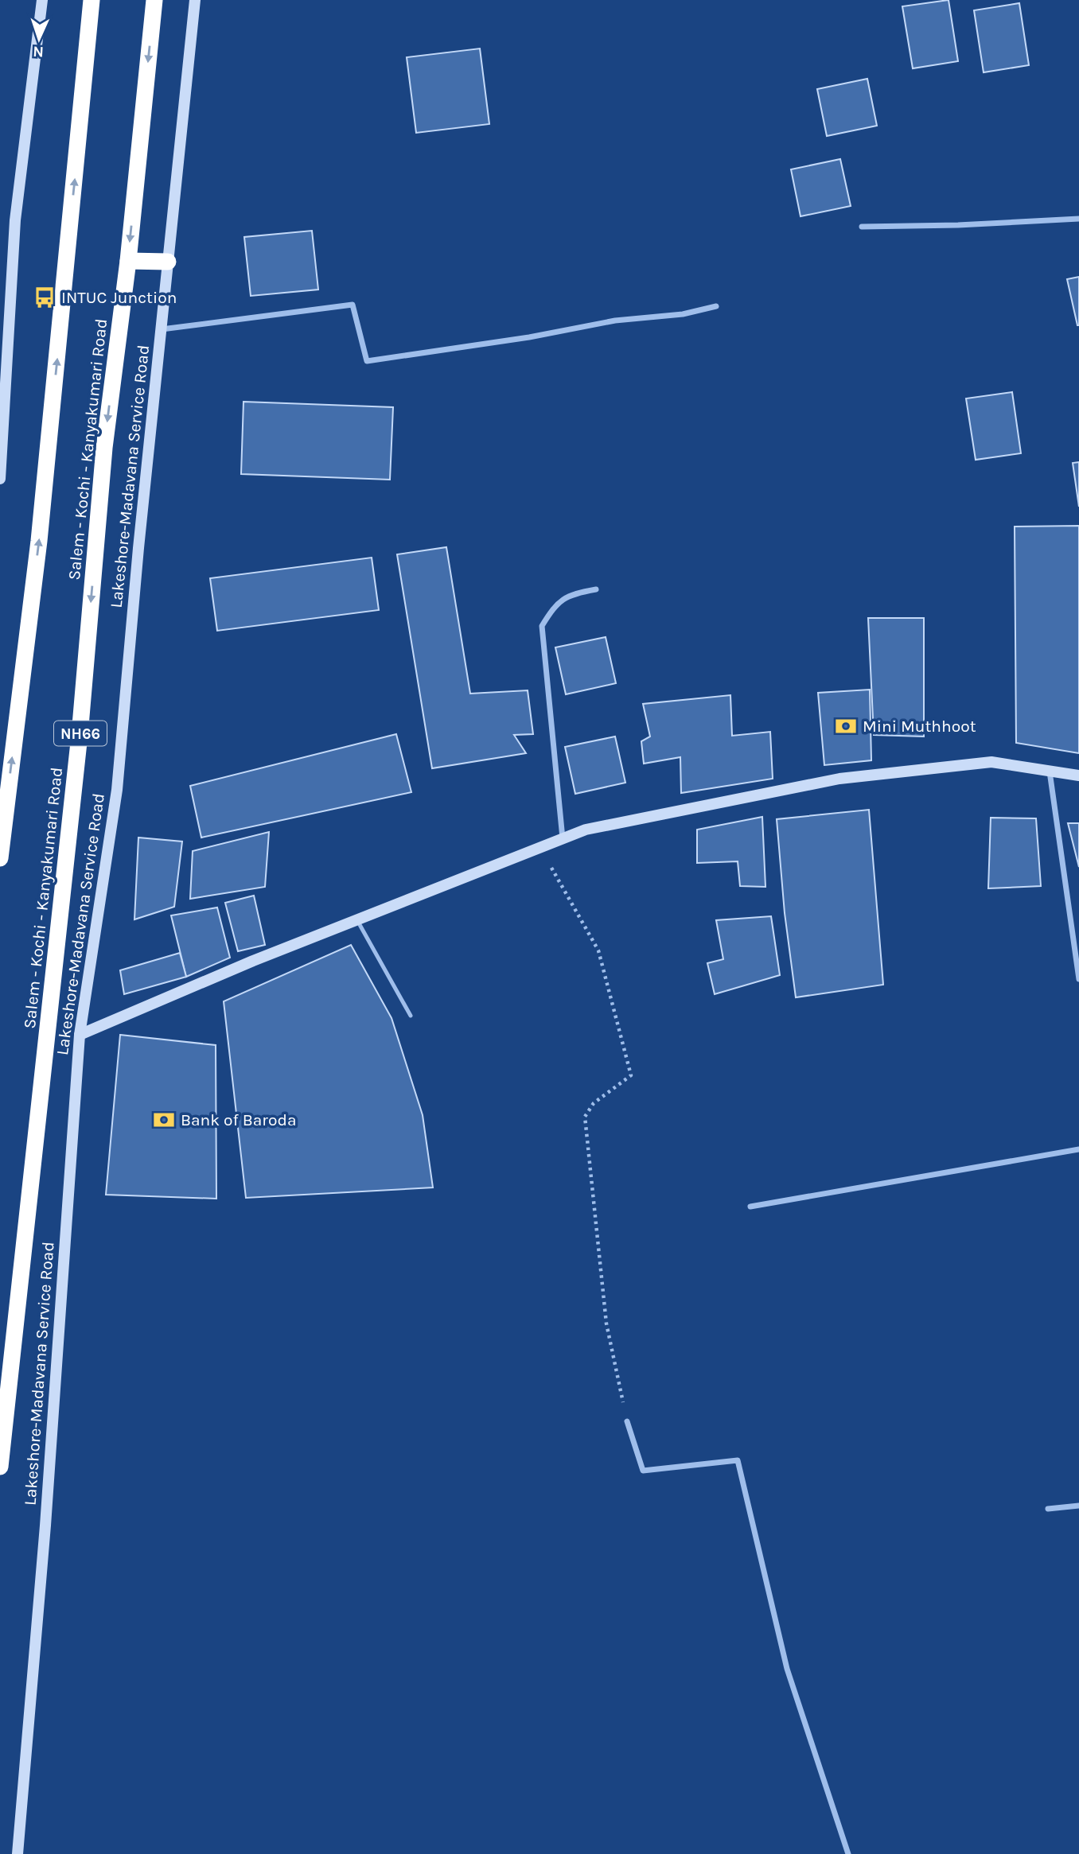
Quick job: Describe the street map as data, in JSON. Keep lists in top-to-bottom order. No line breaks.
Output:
{"streets":{"highway":["Salem - Kochi - Kanyakumari Road","NH66"],"street":["Lakeshore-Madavana Service Road"]},"places":{"bus stop":["INTUC Junction"],"bank":["Mini Muthhoot","Bank of Baroda"]},"north":"bottom"}
